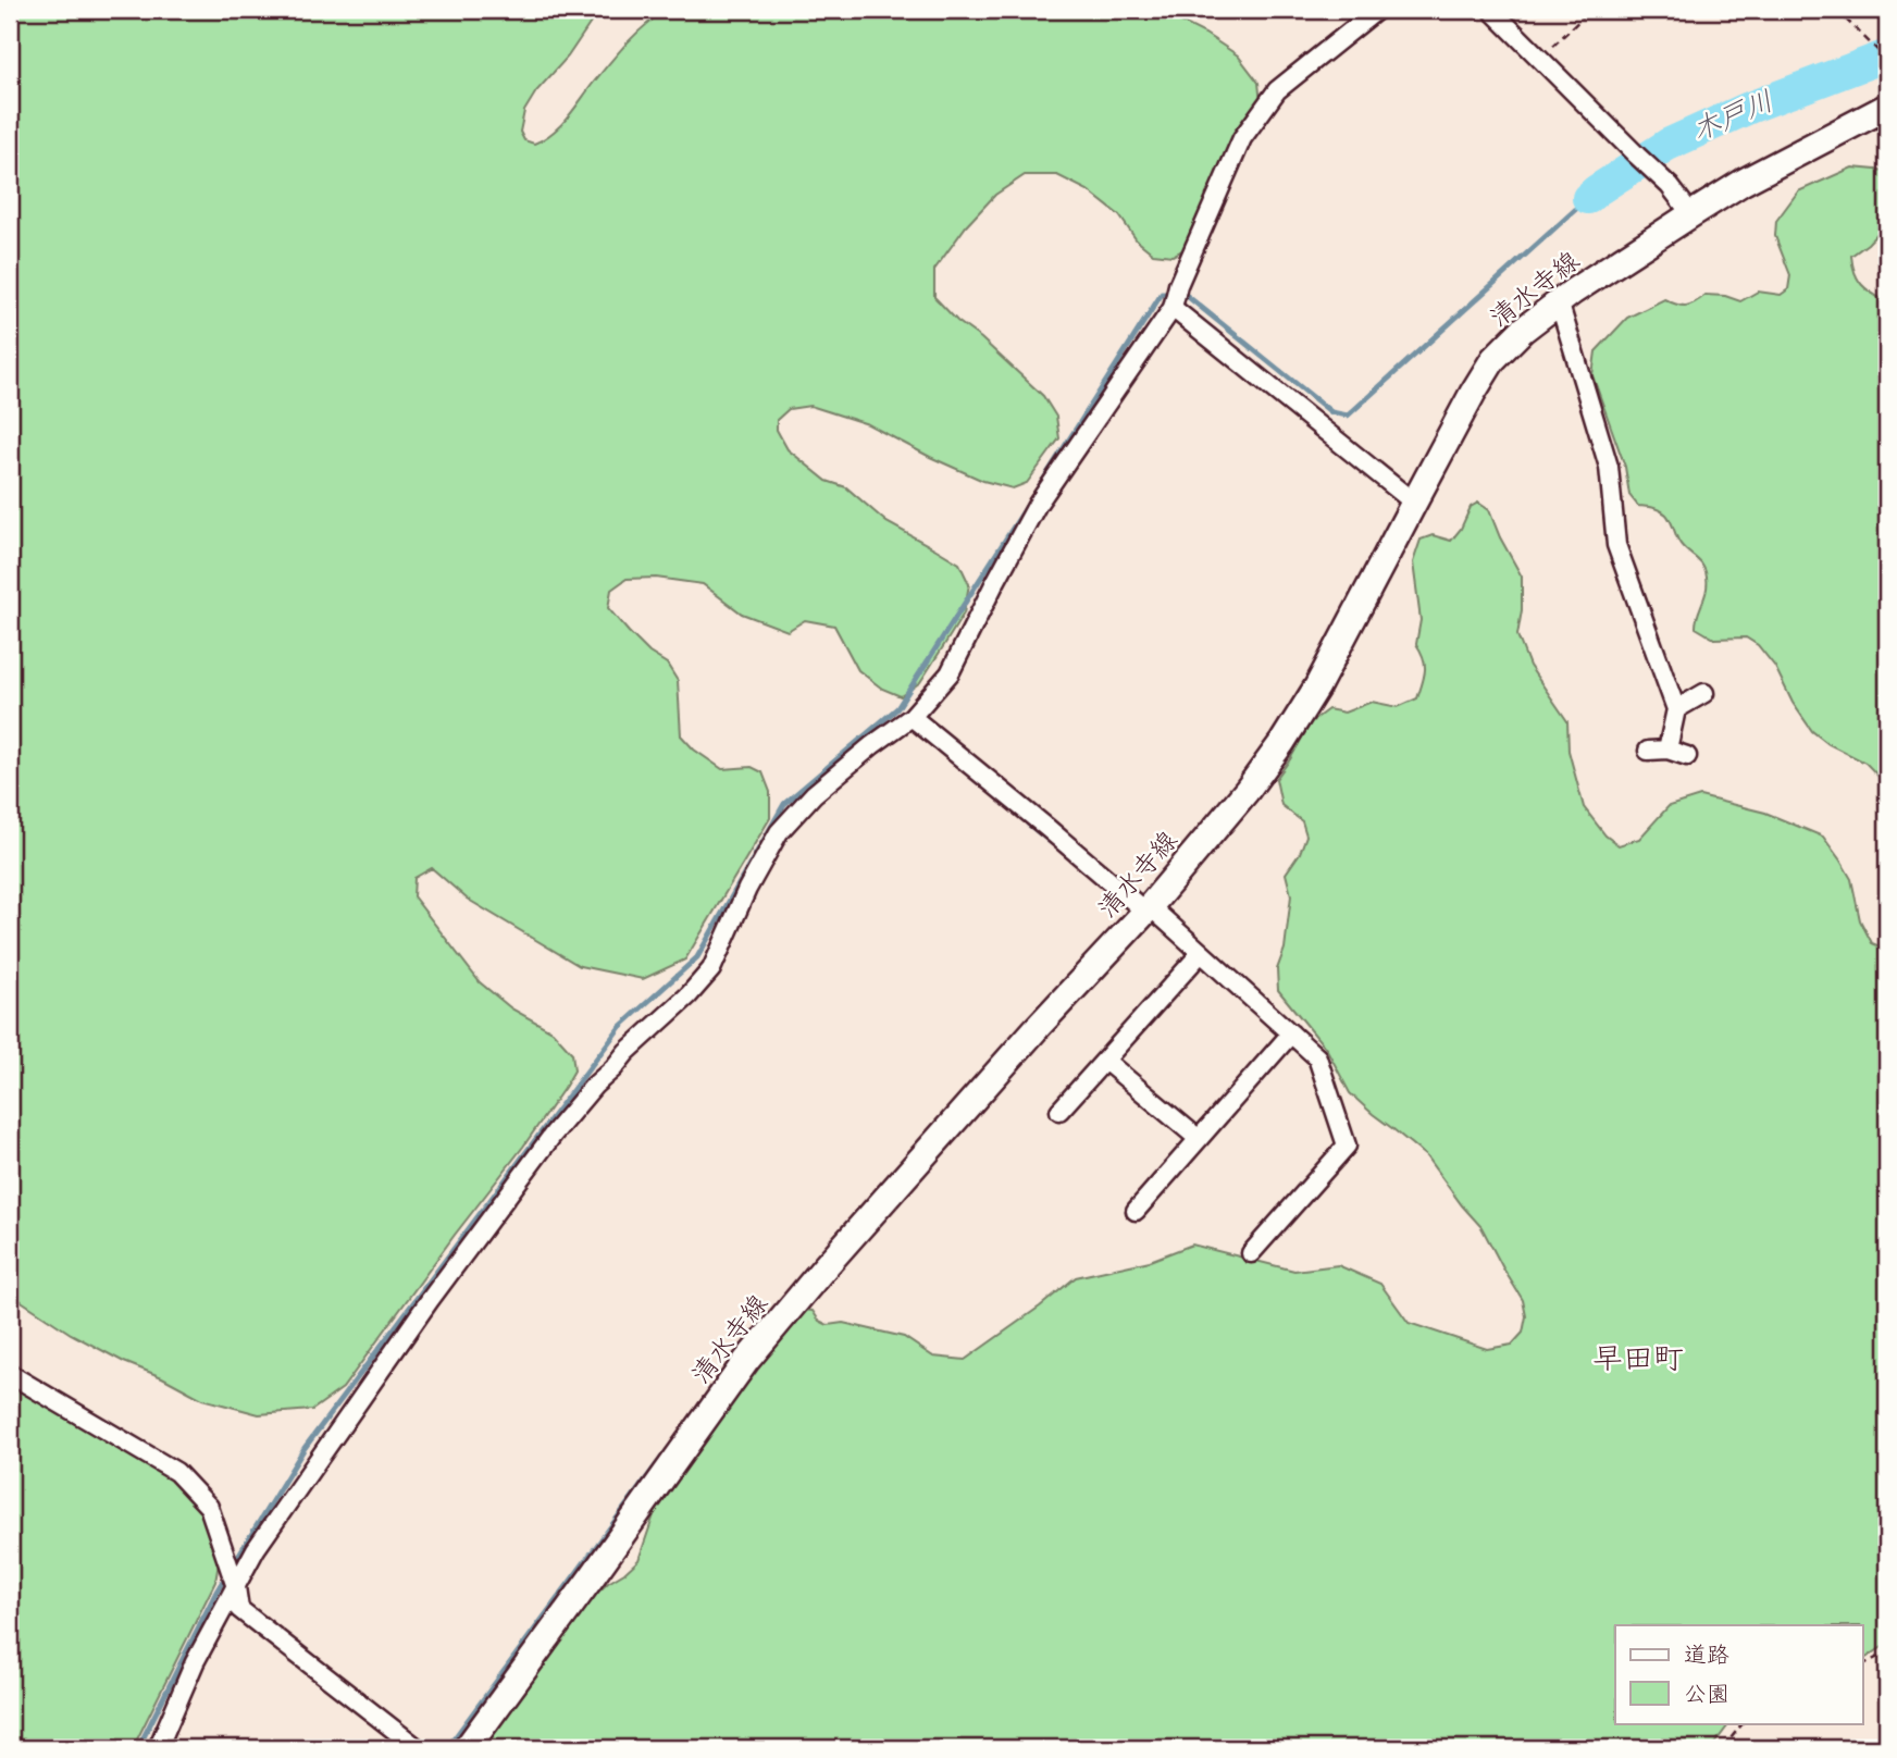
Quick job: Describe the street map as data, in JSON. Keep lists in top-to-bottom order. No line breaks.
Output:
{"streets":{"main road":["清水寺線"]},"districts":["早田町"],"water":["木戸川"],"legend":["道路","公園"]}
